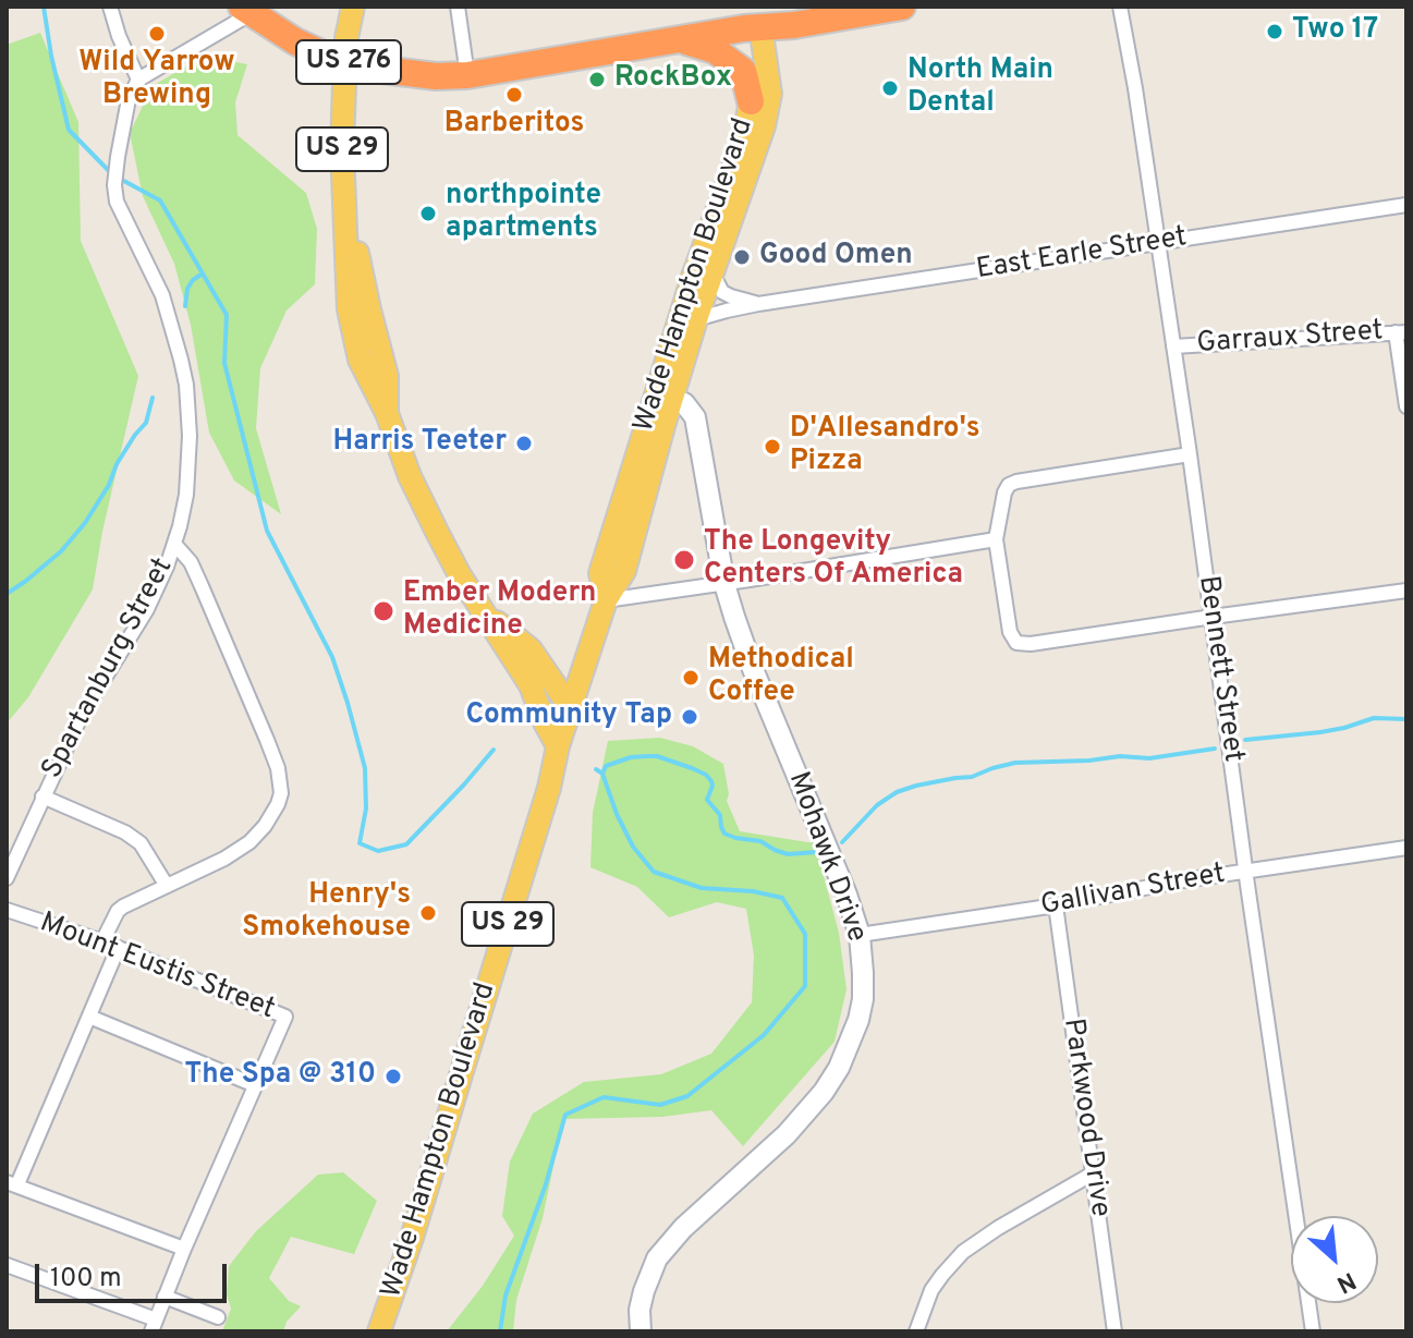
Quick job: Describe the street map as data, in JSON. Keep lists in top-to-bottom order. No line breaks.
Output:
{"streets":{"highway":["US 276"],"main road":["US 29","Wade Hampton Boulevard"],"street":["East Earle Street","Garraux Street","Spartanburg Street","Bennett Street","Mohawk Drive","Gallivan Street","Mount Eustis Street","Parkwood Drive"]},"crossings":[["US 276","Wade Hampton Boulevard"],["US 29","Wade Hampton Boulevard"],["East Earle Street","Wade Hampton Boulevard"],["East Earle Street","Bennett Street"],["Wade Hampton Boulevard","Mohawk Drive"],["Garraux Street","Bennett Street"],["Bennett Street","Gallivan Street"],["Mohawk Drive","Gallivan Street"],["Gallivan Street","Parkwood Drive"]],"places":["Two 17","Wild Yarrow Brewing","RockBox","North Main Dental","Barberitos","northpointe apartments","Good Omen","Harris Teeter","D'Allesandro's Pizza","The Longevity Centers Of America","Ember Modern Medicine","Methodical Coffee","Community Tap","Henry's Smokehouse","The Spa @ 310"],"scale_bar":"100 m","north":"bottom right"}
